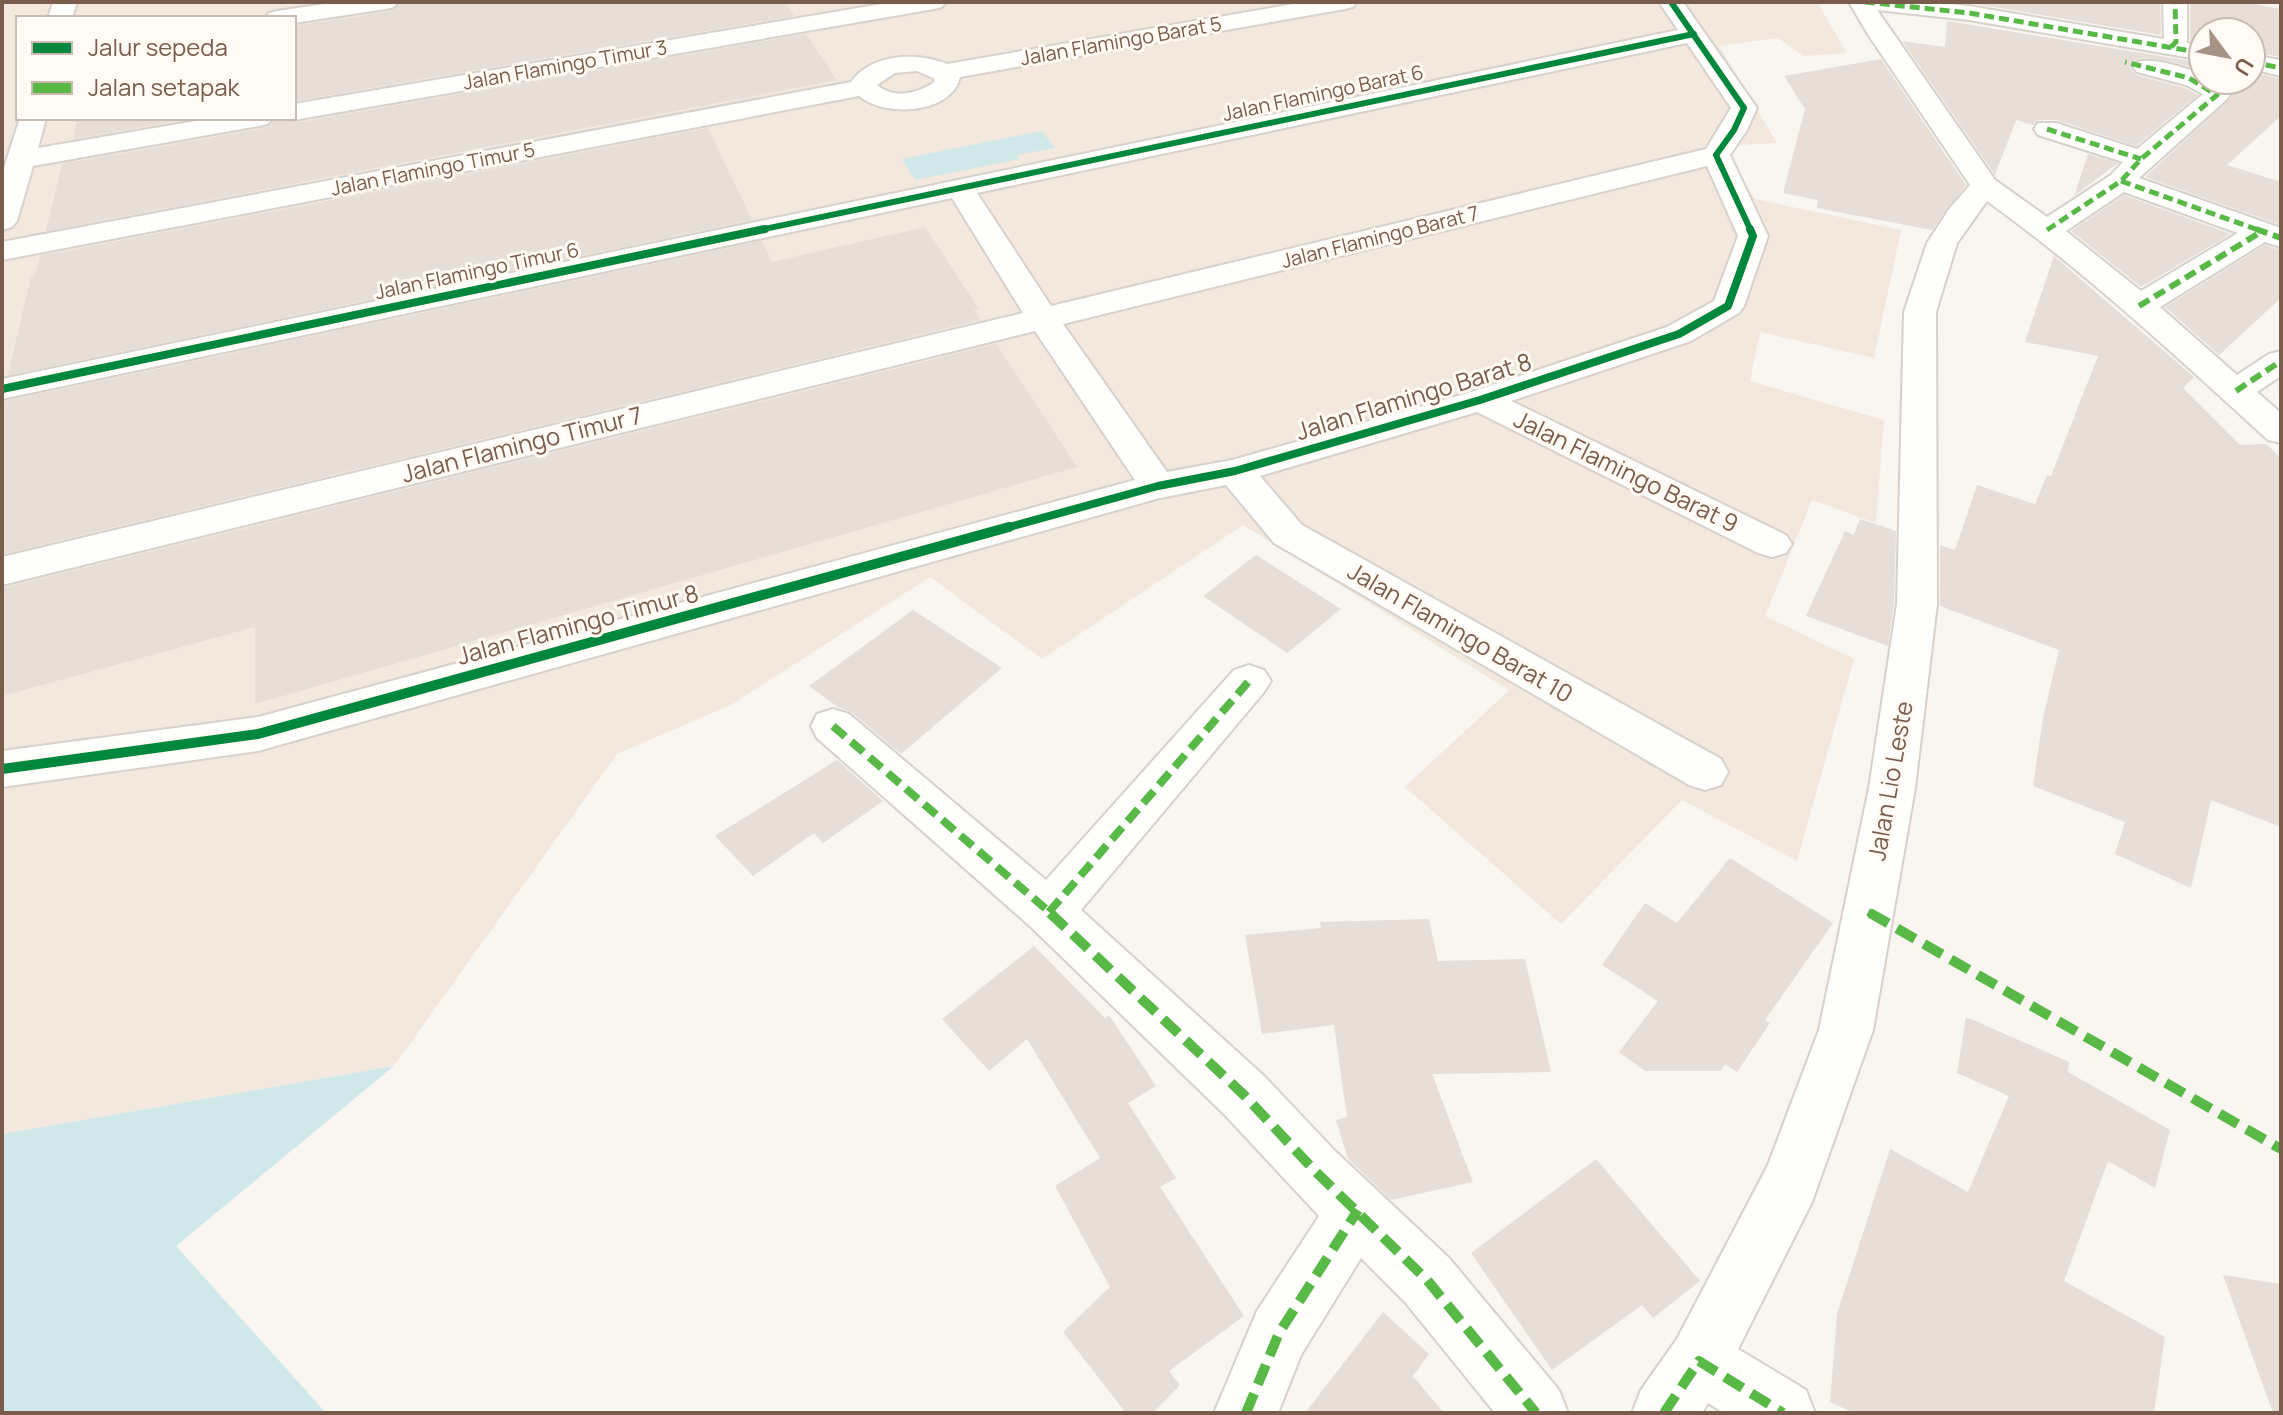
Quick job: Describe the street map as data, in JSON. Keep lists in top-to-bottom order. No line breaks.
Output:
{"streets":{"street":["Jalan Flamingo Barat 5","Jalan Flamingo Timur 3","Jalan Flamingo Barat 6","Jalan Flamingo Timur 5","Jalan Flamingo Barat 7","Jalan Flamingo Timur 6","Jalan Flamingo Barat 8","Jalan Flamingo Timur 7","Jalan Flamingo Barat 9","Jalan Flamingo Timur 8","Jalan Flamingo Barat 10","Jalan Lio Leste"]},"crossings":[["Jalan Flamingo Barat 5","Jalan Flamingo Timur 5"],["Jalan Flamingo Barat 6","Jalan Flamingo Timur 6"],["Jalan Flamingo Barat 7","Jalan Flamingo Barat 8"],["Jalan Flamingo Barat 7","Jalan Flamingo Timur 7"],["Jalan Flamingo Barat 8","Jalan Flamingo Barat 9"],["Jalan Flamingo Barat 8","Jalan Flamingo Timur 8"],["Jalan Flamingo Barat 8","Jalan Flamingo Barat 10"]],"legend":["Jalur sepeda","Jalan setapak"],"north":"bottom right"}
